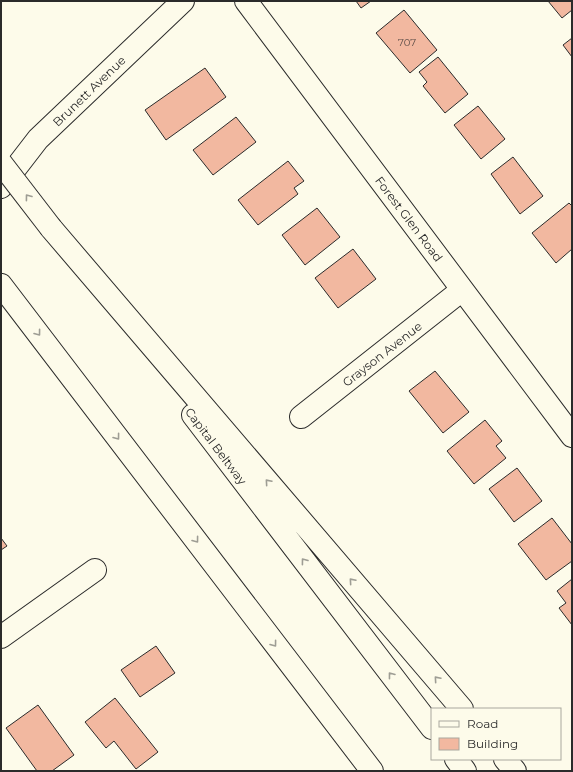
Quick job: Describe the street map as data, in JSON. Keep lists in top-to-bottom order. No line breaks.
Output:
{"streets":{"main road":["Brunett Avenue","Forest Glen Road","Grayson Avenue","Capital Beltway"]},"crossings":[["Forest Glen Road","Grayson Avenue"]],"house_numbers":["707"],"legend":["Road","Building"]}
